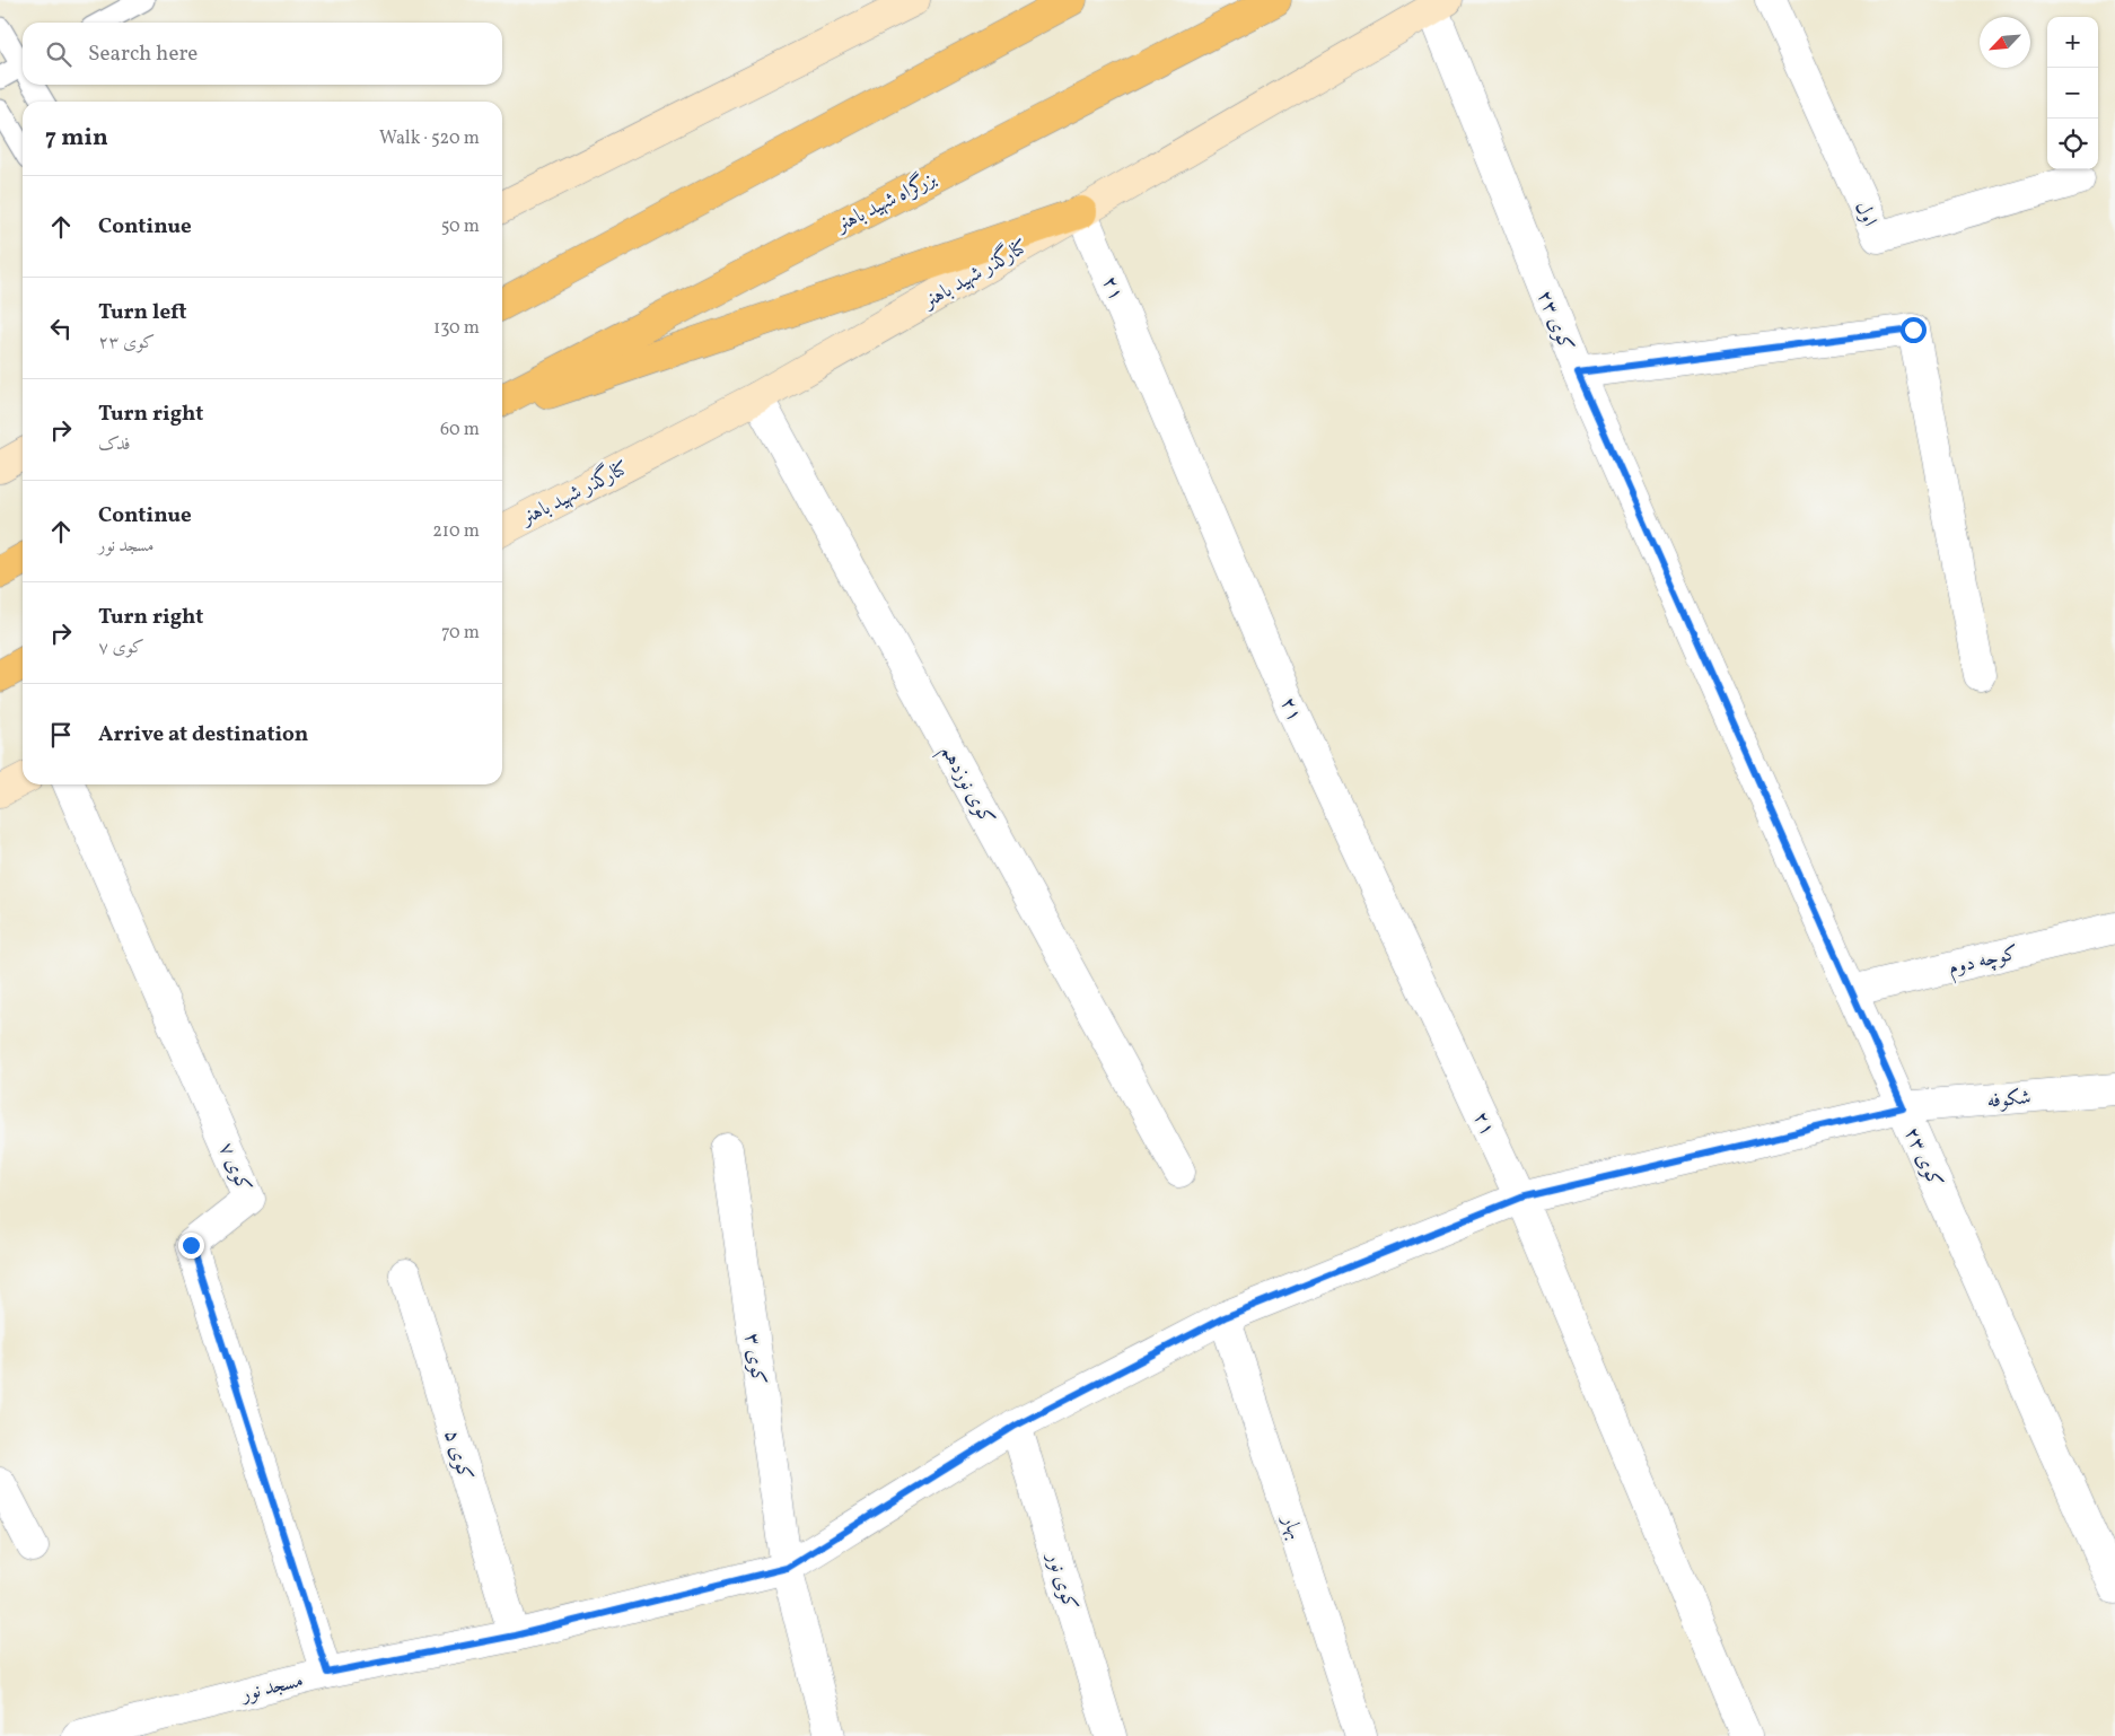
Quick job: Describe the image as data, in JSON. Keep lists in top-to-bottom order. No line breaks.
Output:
{"streets":{"highway":["بزرگراه شهید باهنر"],"main road":["کنارگذر شهید باهنر"],"street":["اول","۲۱","کوی ۲۳","کوی نوزدهم","کوچه دوم","شکوفه","کوی ۷","کوی ۳","کوی ۵","بهار","کوی نور","مسجد نور"]},"crossings":[["کنارگذر شهید باهنر","۲۱"],["کنارگذر شهید باهنر","کوی ۲۳"],["کنارگذر شهید باهنر","کوی نوزدهم"],["۲۱","شکوفه"],["۲۱","مسجد نور"],["کوی ۲۳","کوچه دوم"],["کوی ۲۳","شکوفه"],["شکوفه","مسجد نور"],["کوی ۷","مسجد نور"],["کوی ۳","مسجد نور"],["کوی ۵","مسجد نور"],["بهار","مسجد نور"],["کوی نور","مسجد نور"]],"north":"bottom left","page":{"map_buttons":["+","−"],"search":"Search here","heading":["7 min","Walk · 520 m"],"list":[["Continue","50 m"],["Turn left","کوی ۲۳","130 m"],["Turn right","فدک","60 m"],["Continue","مسجد نور","210 m"],["Turn right","کوی ۷","70 m"],"Arrive at destination"]}}
